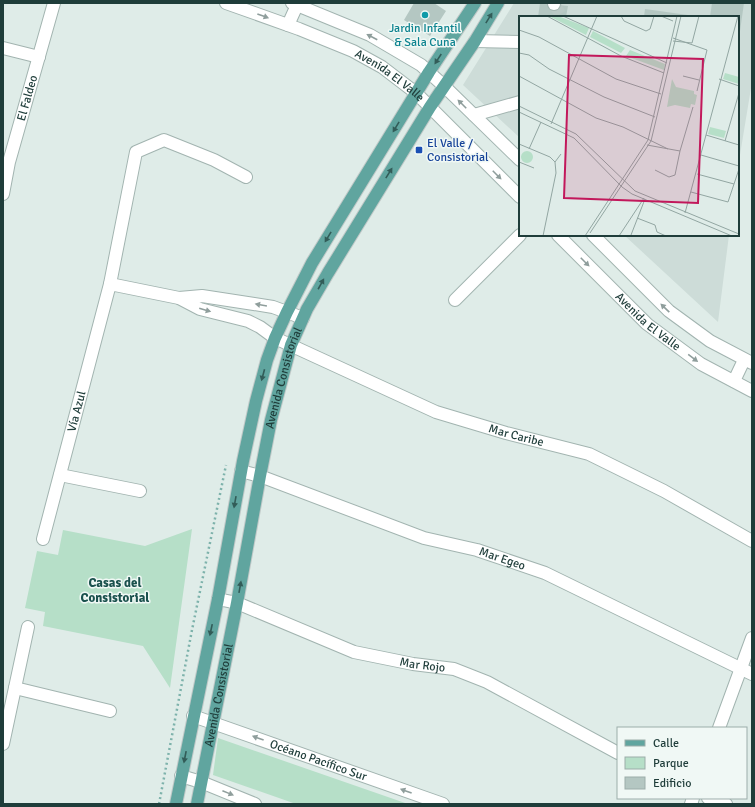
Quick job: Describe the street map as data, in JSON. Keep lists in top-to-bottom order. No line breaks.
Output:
{"streets":{"main road":["Avenida Consistorial"],"street":["Avenida El Valle","El Faldeo","Vía Azul","Mar Caribe","Mar Egeo","Mar Rojo","Océano Pacífico Sur"]},"crossings":[["Avenida El Valle","Avenida Consistorial"],["Avenida Consistorial","Mar Caribe"],["Avenida Consistorial","Mar Egeo"],["Avenida Consistorial","Mar Rojo"],["Avenida Consistorial","Océano Pacífico Sur"]],"one_way":["Océano Pacífico Sur"],"districts":["Casas del Consistorial"],"places":{"other":["Jardin Infantil & Sala Cuna"],"transit":["El Valle / Consistorial"]},"legend":["Calle","Parque","Edificio"]}
